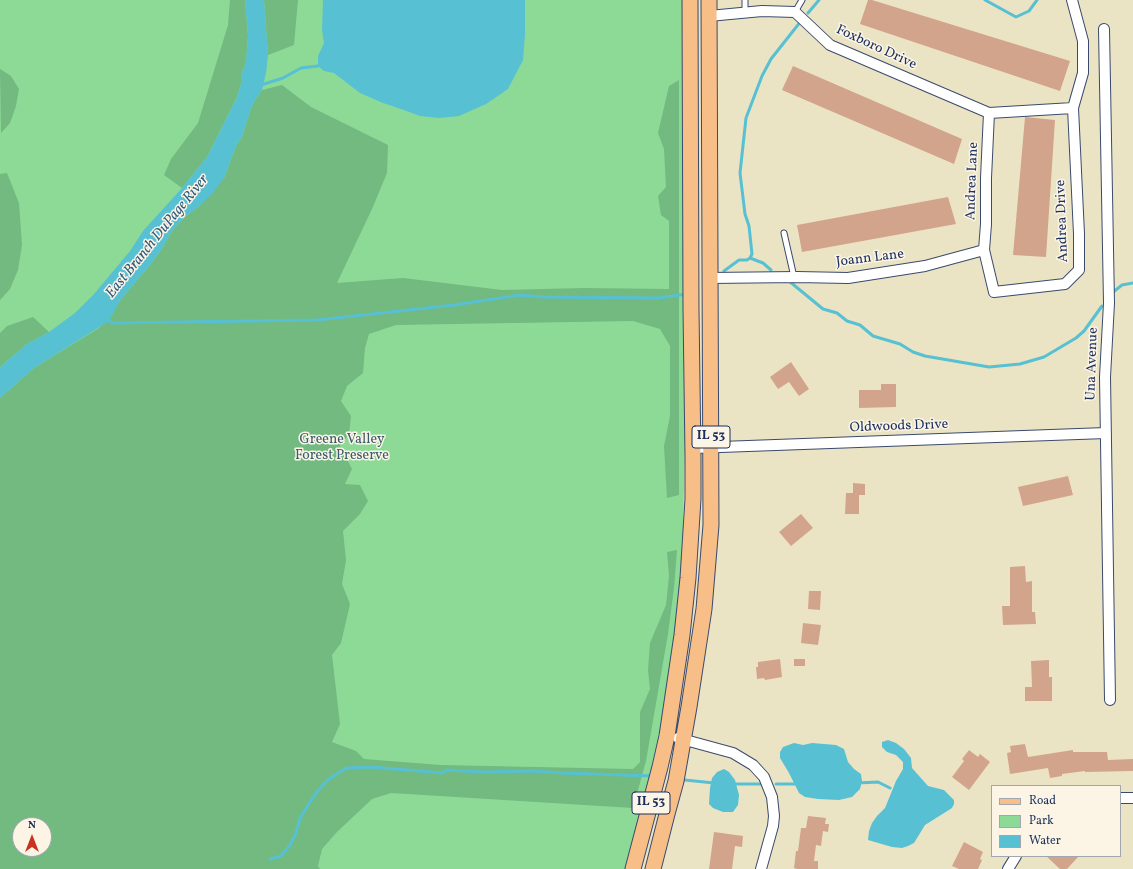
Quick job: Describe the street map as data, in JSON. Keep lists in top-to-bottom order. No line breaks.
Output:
{"streets":{"main road":["IL 53"],"street":["Foxboro Drive","Andrea Lane","Andrea Drive","Joann Lane","Una Avenue","Oldwoods Drive"]},"crossings":[["Foxboro Drive","Andrea Lane"],["Andrea Lane","Andrea Drive"],["Andrea Lane","Joann Lane"],["Andrea Drive","Joann Lane"],["Joann Lane","IL 53"],["Una Avenue","Oldwoods Drive"],["Oldwoods Drive","IL 53"]],"water":["East Branch DuPage River"],"parks":["Greene Valley Forest Preserve"],"legend":["Road","Park","Water"],"north":"top"}
